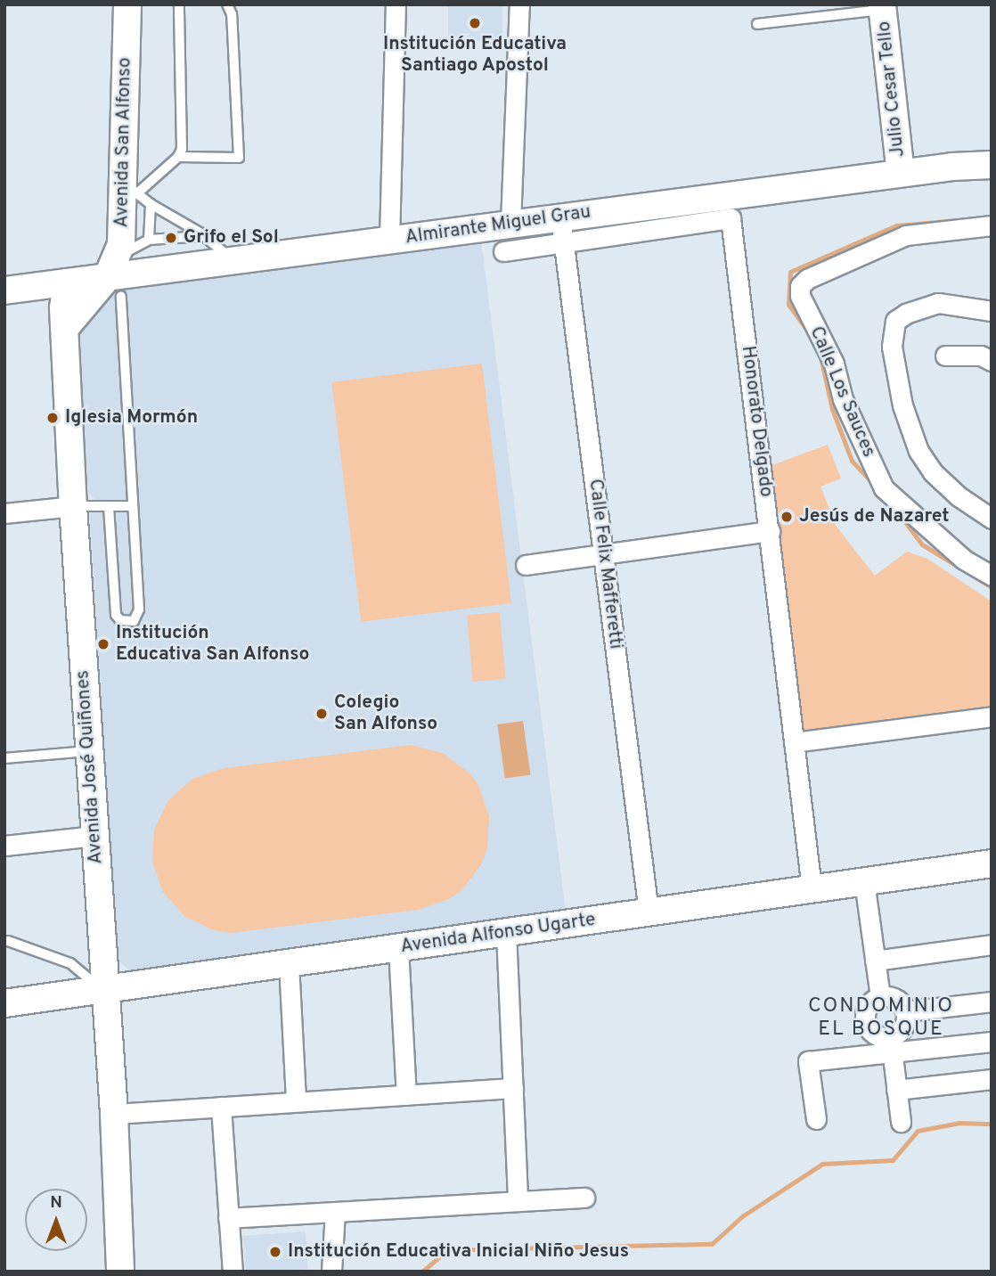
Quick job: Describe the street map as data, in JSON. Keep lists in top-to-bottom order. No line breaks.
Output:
{"streets":{"street":["Julio Cesar Tello","Avenida San Alfonso","Almirante Miguel Grau","Calle Los Sauces","Honorato Delgado","Calle Felix Mafferetti","Avenida José Quiñones","Avenida Alfonso Ugarte"]},"crossings":[["Julio Cesar Tello","Almirante Miguel Grau"],["Avenida San Alfonso","Almirante Miguel Grau"],["Almirante Miguel Grau","Honorato Delgado"],["Almirante Miguel Grau","Calle Felix Mafferetti"],["Almirante Miguel Grau","Avenida José Quiñones"],["Honorato Delgado","Calle Felix Mafferetti"],["Honorato Delgado","Avenida Alfonso Ugarte"],["Calle Felix Mafferetti","Avenida Alfonso Ugarte"],["Avenida José Quiñones","Avenida Alfonso Ugarte"]],"districts":["CONDOMINIO EL BOSQUE"],"places":["Institución Educativa Santiago Apostol","Grifo el Sol","Iglesia Mormón","Jesús de Nazaret","Institución Educativa San Alfonso","Colegio San Alfonso","Institución Educativa Inicial Niño Jesus"],"north":"top"}
